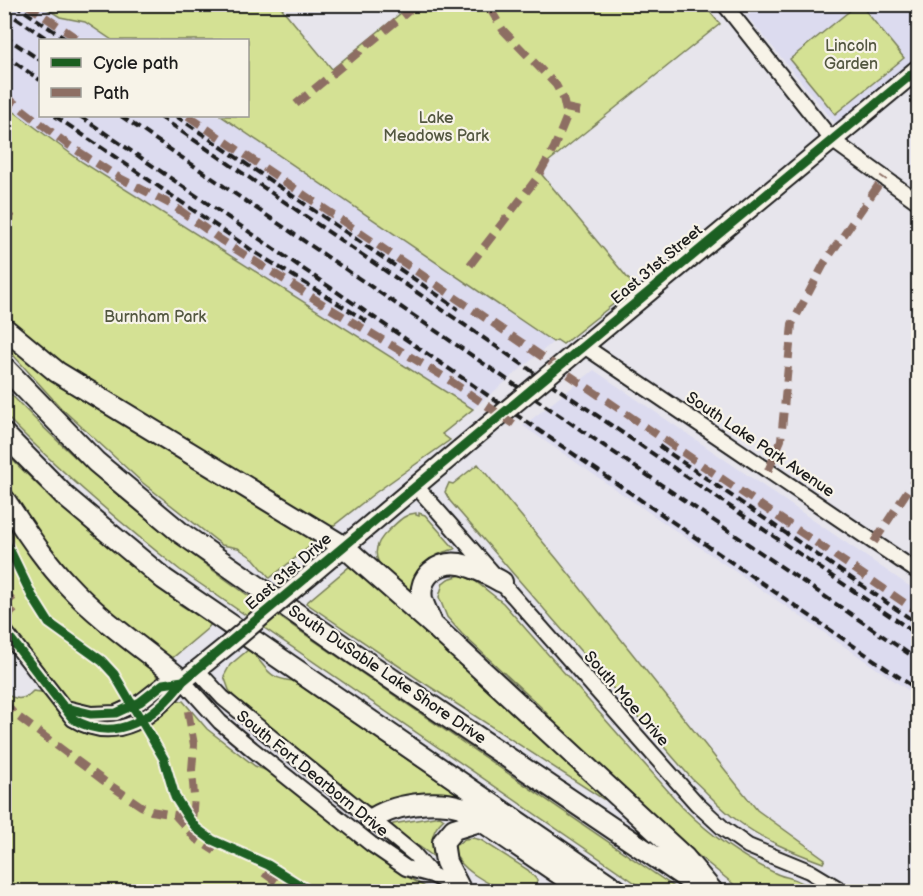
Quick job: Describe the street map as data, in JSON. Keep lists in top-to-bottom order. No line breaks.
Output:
{"streets":{"highway":["South DuSable Lake Shore Drive"],"main road":["East 31st Street","East 31st Drive"],"street":["South Lake Park Avenue","South Moe Drive","South Fort Dearborn Drive"]},"crossings":[["East 31st Street","South Lake Park Avenue"],["East 31st Street","East 31st Drive"],["East 31st Street","South Moe Drive"],["East 31st Drive","South Moe Drive"],["East 31st Drive","South Fort Dearborn Drive"]],"parks":["Lincoln Garden","Lake Meadows Park","Burnham Park"],"legend":["Cycle path","Path"]}
